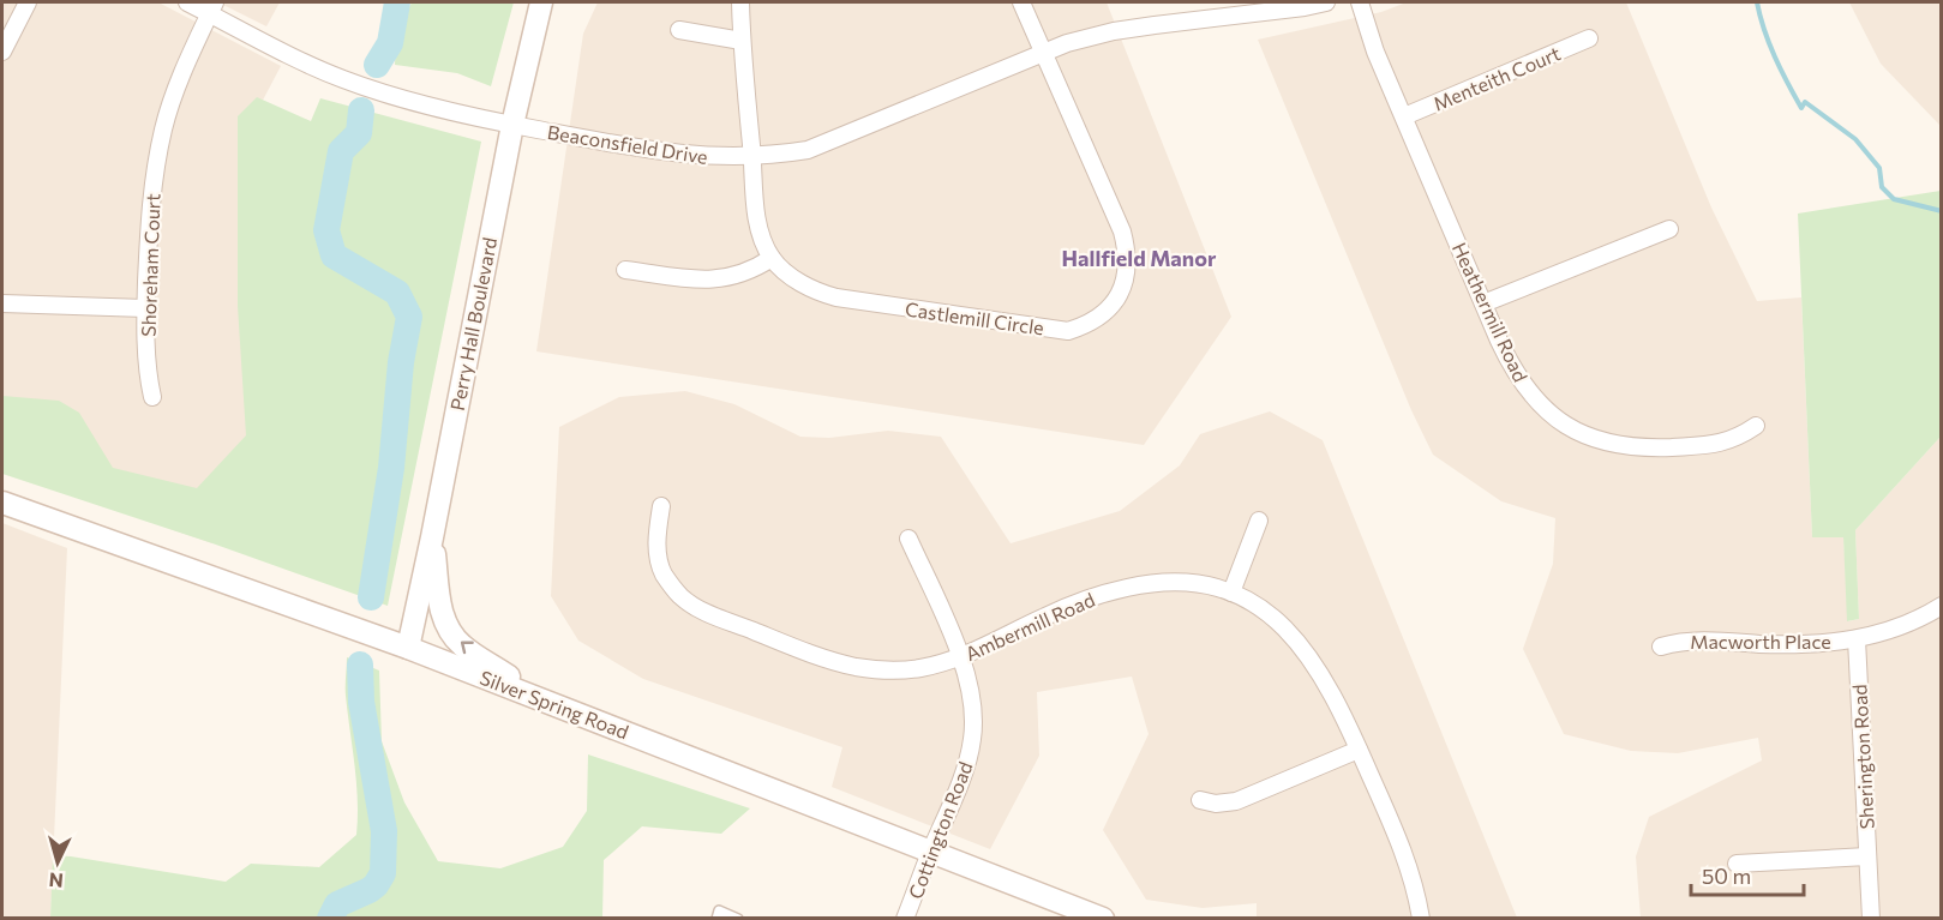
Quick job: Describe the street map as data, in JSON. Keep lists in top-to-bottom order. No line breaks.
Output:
{"streets":{"main road":["Perry Hall Boulevard","Silver Spring Road"],"street":["Menteith Court","Beaconsfield Drive","Shoreham Court","Heathermill Road","Castlemill Circle","Ambermill Road","Macworth Place","Sherington Road","Cottington Road"]},"crossings":[["Menteith Court","Heathermill Road"],["Beaconsfield Drive","Shoreham Court"],["Beaconsfield Drive","Castlemill Circle"],["Beaconsfield Drive","Perry Hall Boulevard"],["Perry Hall Boulevard","Silver Spring Road"],["Ambermill Road","Cottington Road"],["Macworth Place","Sherington Road"],["Silver Spring Road","Cottington Road"]],"districts":["Hallfield Manor"],"scale_bar":"50 m","north":"bottom"}
